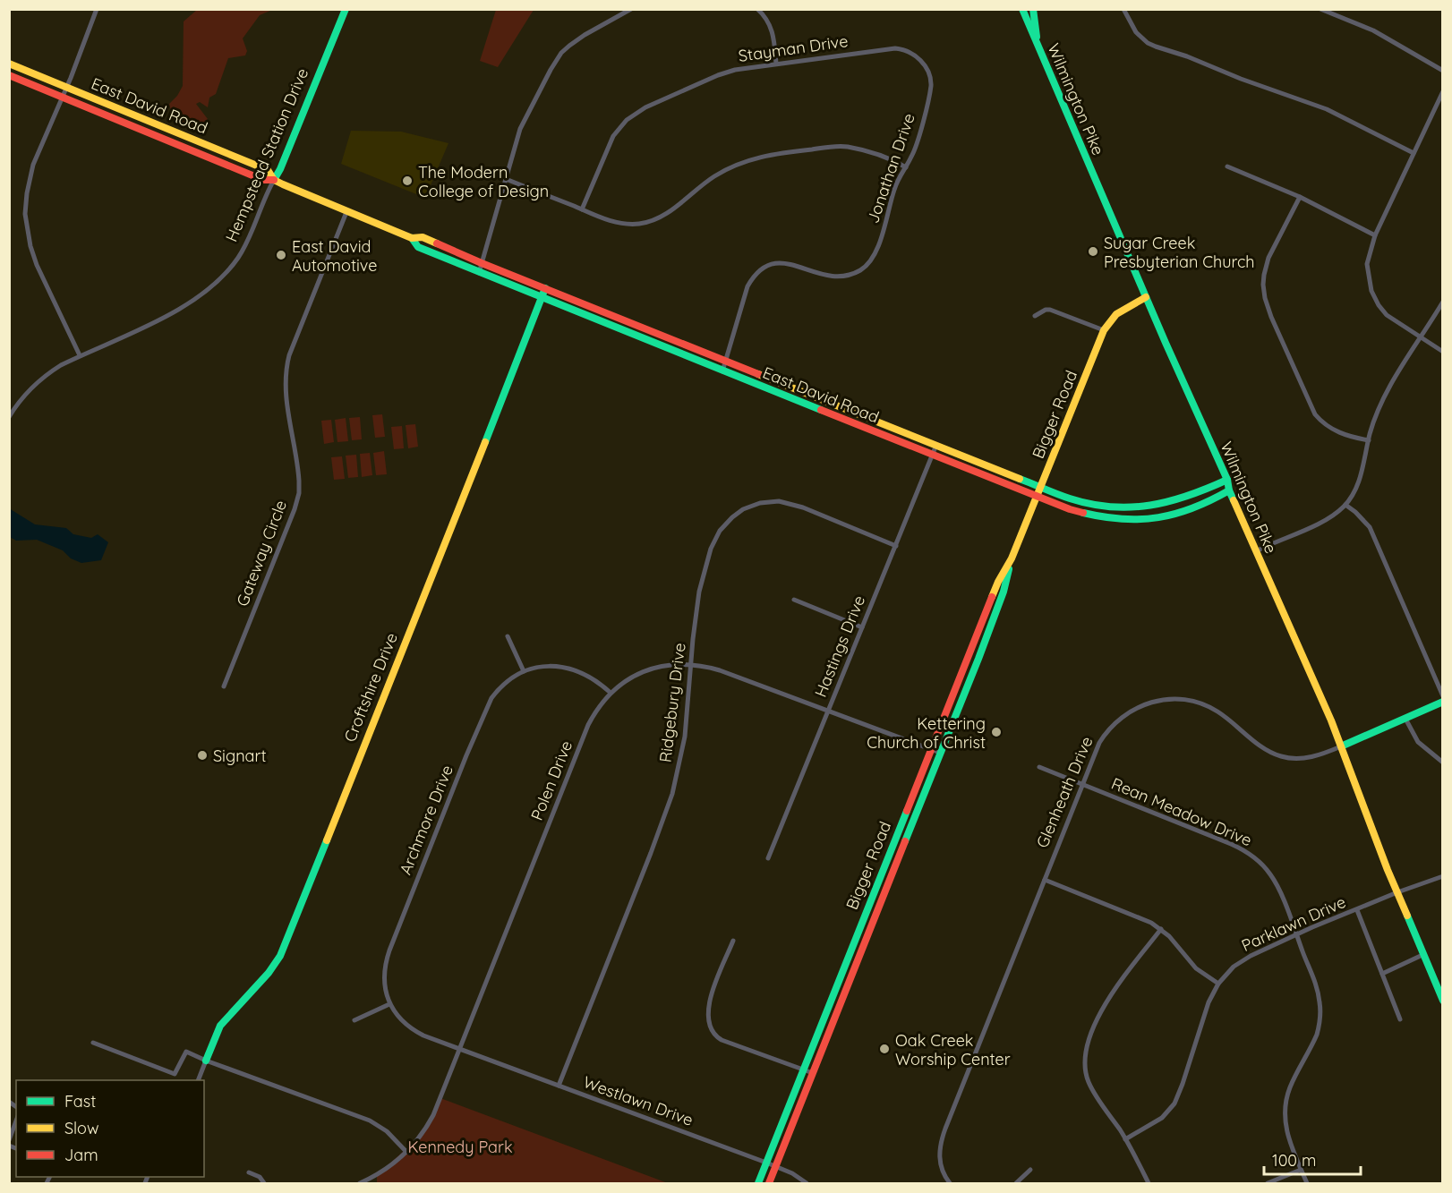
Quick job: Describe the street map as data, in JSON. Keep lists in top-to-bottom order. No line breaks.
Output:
{"streets":{"street":["Stayman Drive","Wilmington Pike","East David Road","Hempstead Station Drive","Jonathan Drive","Bigger Road","Gateway Circle","Hastings Drive","Croftshire Drive","Ridgebury Drive","Polen Drive","Glenheath Drive","Rean Meadow Drive","Archmore Drive","Parklawn Drive","Westlawn Drive"]},"crossings":[["Stayman Drive","Jonathan Drive"],["Wilmington Pike","East David Road"],["Wilmington Pike","Bigger Road"],["Wilmington Pike","Glenheath Drive"],["Wilmington Pike","Parklawn Drive"],["East David Road","Hempstead Station Drive"],["East David Road","Jonathan Drive"],["East David Road","Bigger Road"],["East David Road","Gateway Circle"],["East David Road","Hastings Drive"],["East David Road","Croftshire Drive"],["Bigger Road","Polen Drive"],["Bigger Road","Westlawn Drive"],["Hastings Drive","Ridgebury Drive"],["Hastings Drive","Polen Drive"],["Ridgebury Drive","Polen Drive"],["Ridgebury Drive","Westlawn Drive"],["Polen Drive","Archmore Drive"],["Polen Drive","Westlawn Drive"],["Glenheath Drive","Rean Meadow Drive"],["Rean Meadow Drive","Parklawn Drive"]],"parks":["Kennedy Park"],"places":["The Modern College of Design","Sugar Creek Presbyterian Church","East David Automotive","Kettering Church of Christ","Signart","Oak Creek Worship Center"],"legend":["Fast","Slow","Jam"],"scale_bar":"100 m"}
